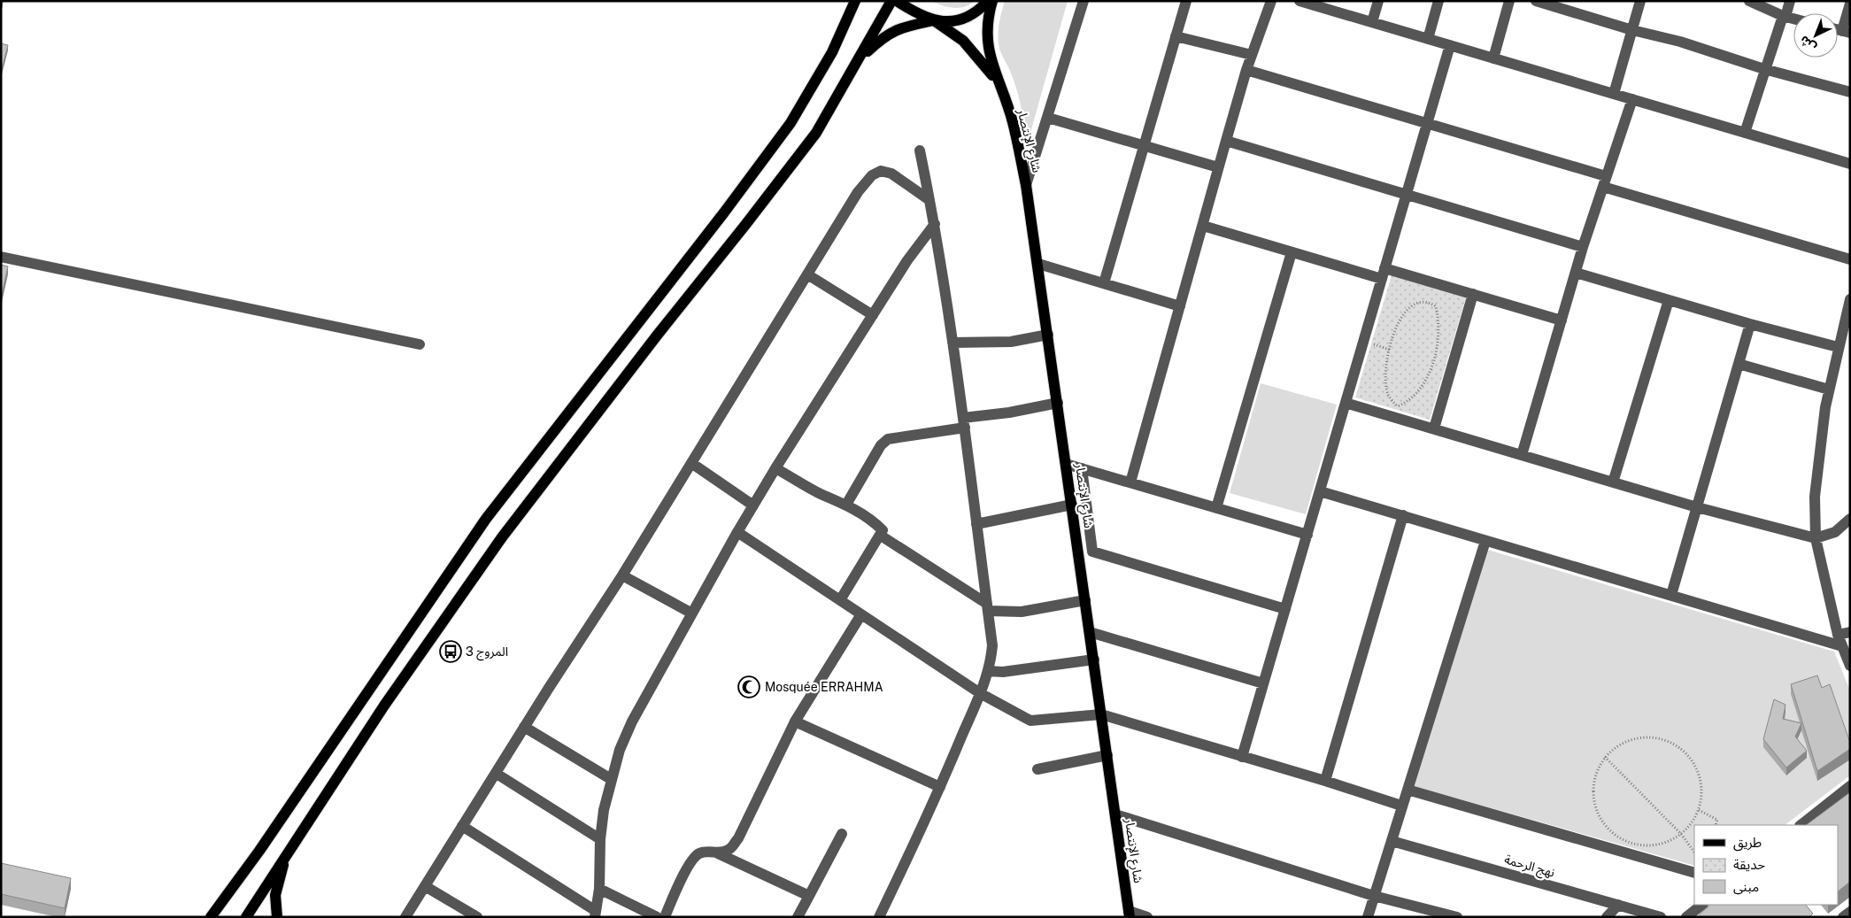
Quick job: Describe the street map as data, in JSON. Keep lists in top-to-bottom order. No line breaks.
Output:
{"streets":{"main road":["شارع الإنتصار"],"street":["نهج الرحمة"]},"places":{"bus stop":["المروج 3"],"mosque":["Mosquée ERRAHMA"]},"legend":["طريق","حديقة","مبنى"],"north":"bottom left"}
